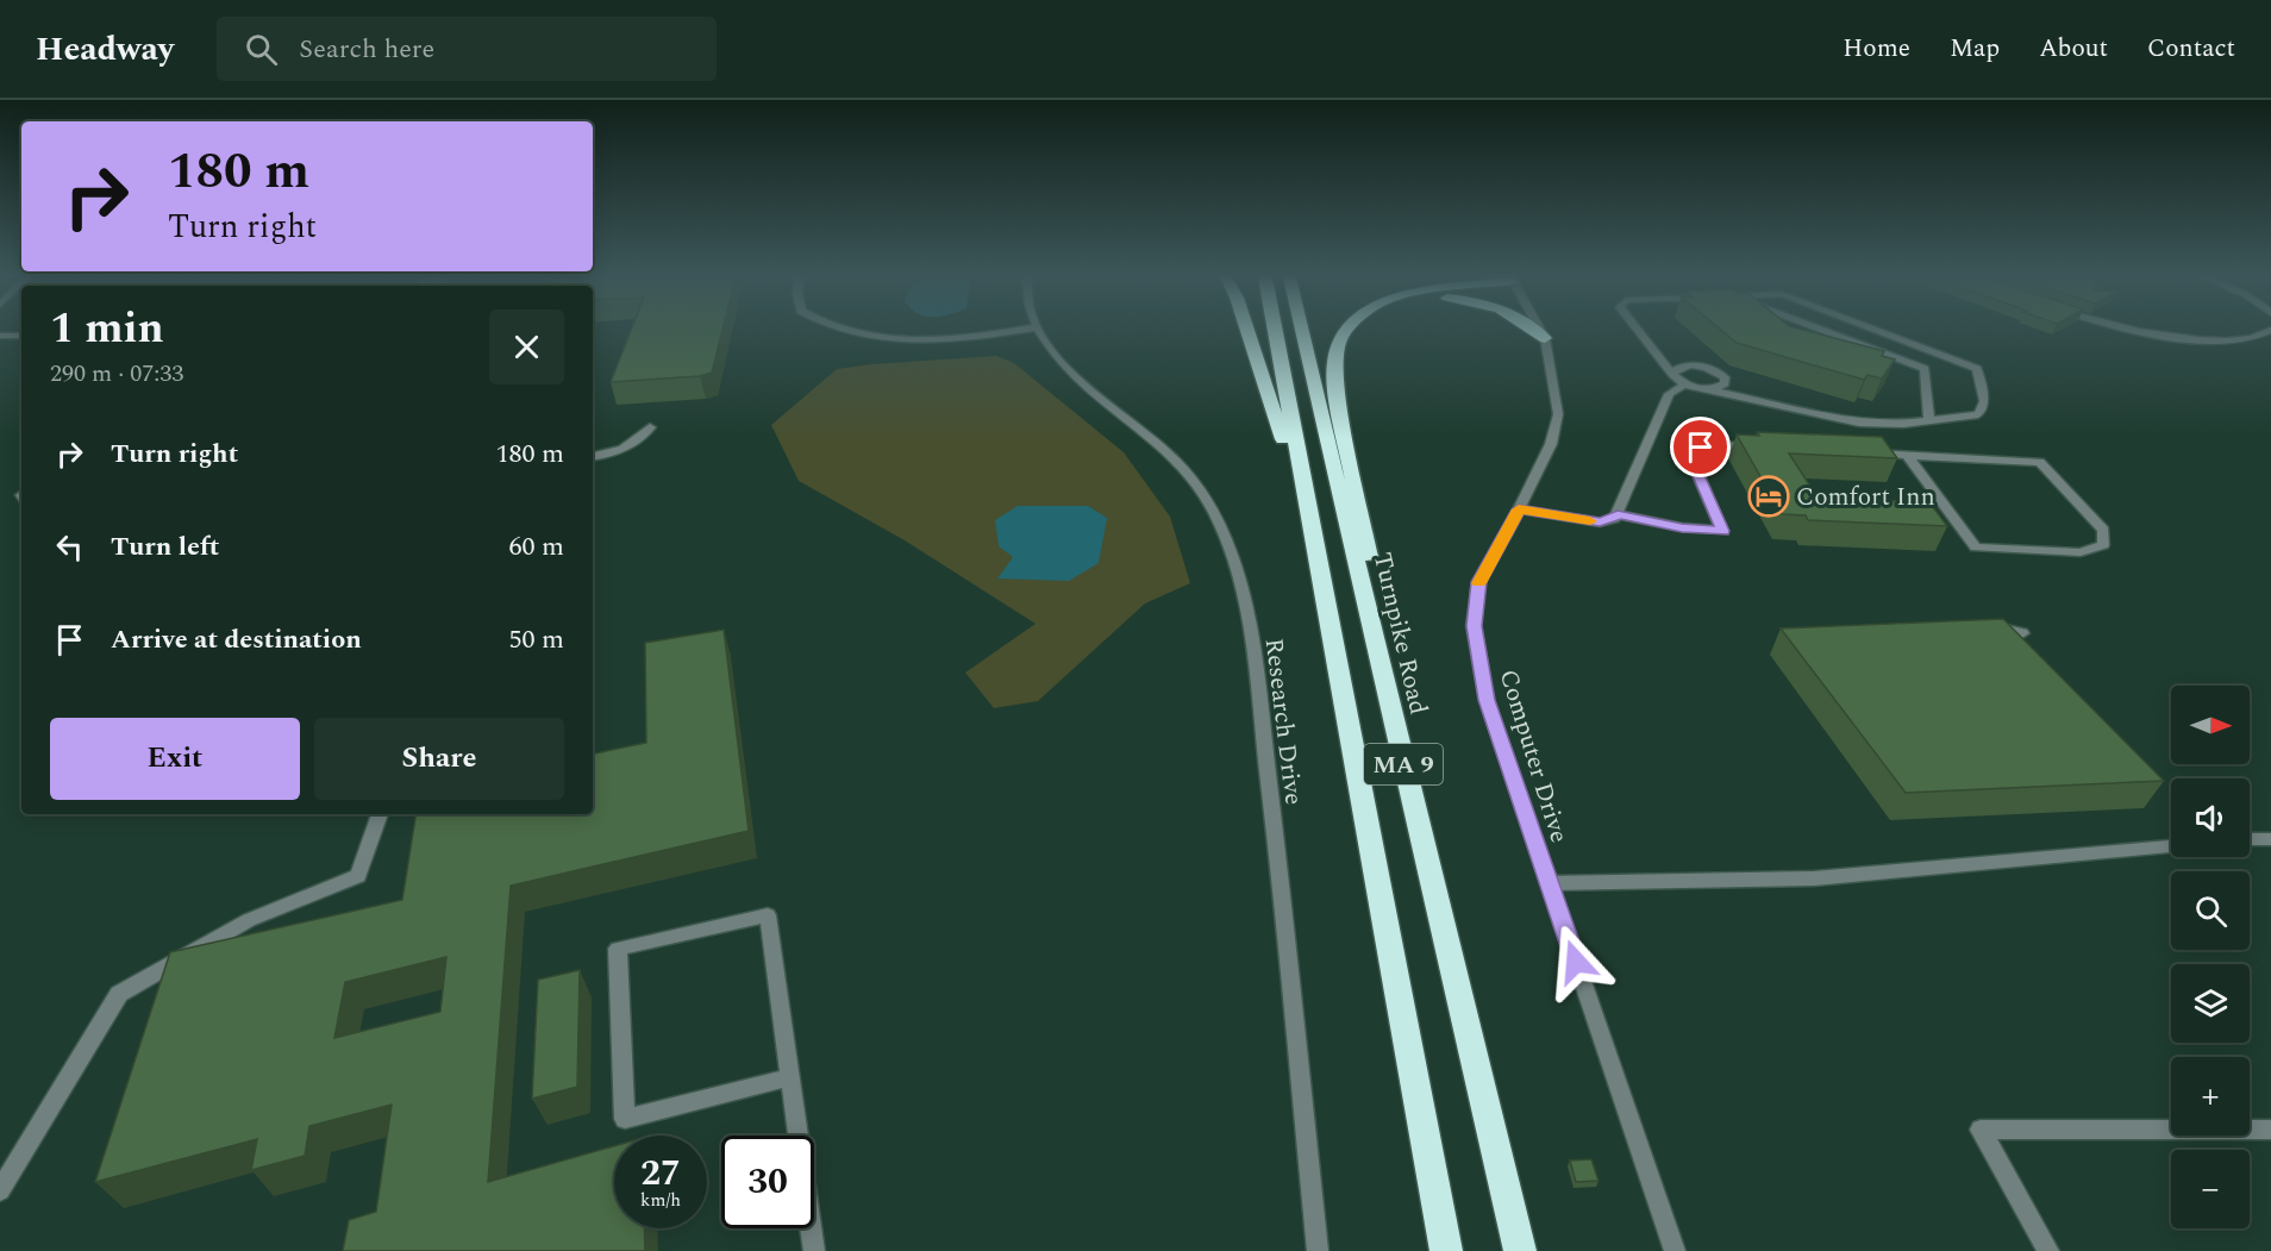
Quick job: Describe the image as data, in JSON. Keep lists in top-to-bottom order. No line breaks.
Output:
{"streets":{"highway":["Turnpike Road","MA 9"],"street":["Research Drive","Computer Drive"]},"places":{"hotel":["Comfort Inn"]},"north":"right","page":{"header":"Headway","search":"Search here","nav":["Home","Map","About","Contact"],"turn":["180 m","Turn right"],"heading":["1 min","290 m · 07:33"],"list":[{"name":"Turn right","value":"180 m"},{"name":"Turn left","value":"60 m"},{"name":"Arrive at destination","value":"50 m"}],"map_buttons":["+","−"],"buttons":["Exit","Share"],"speed":"27 km/h","limit":"30"}}
